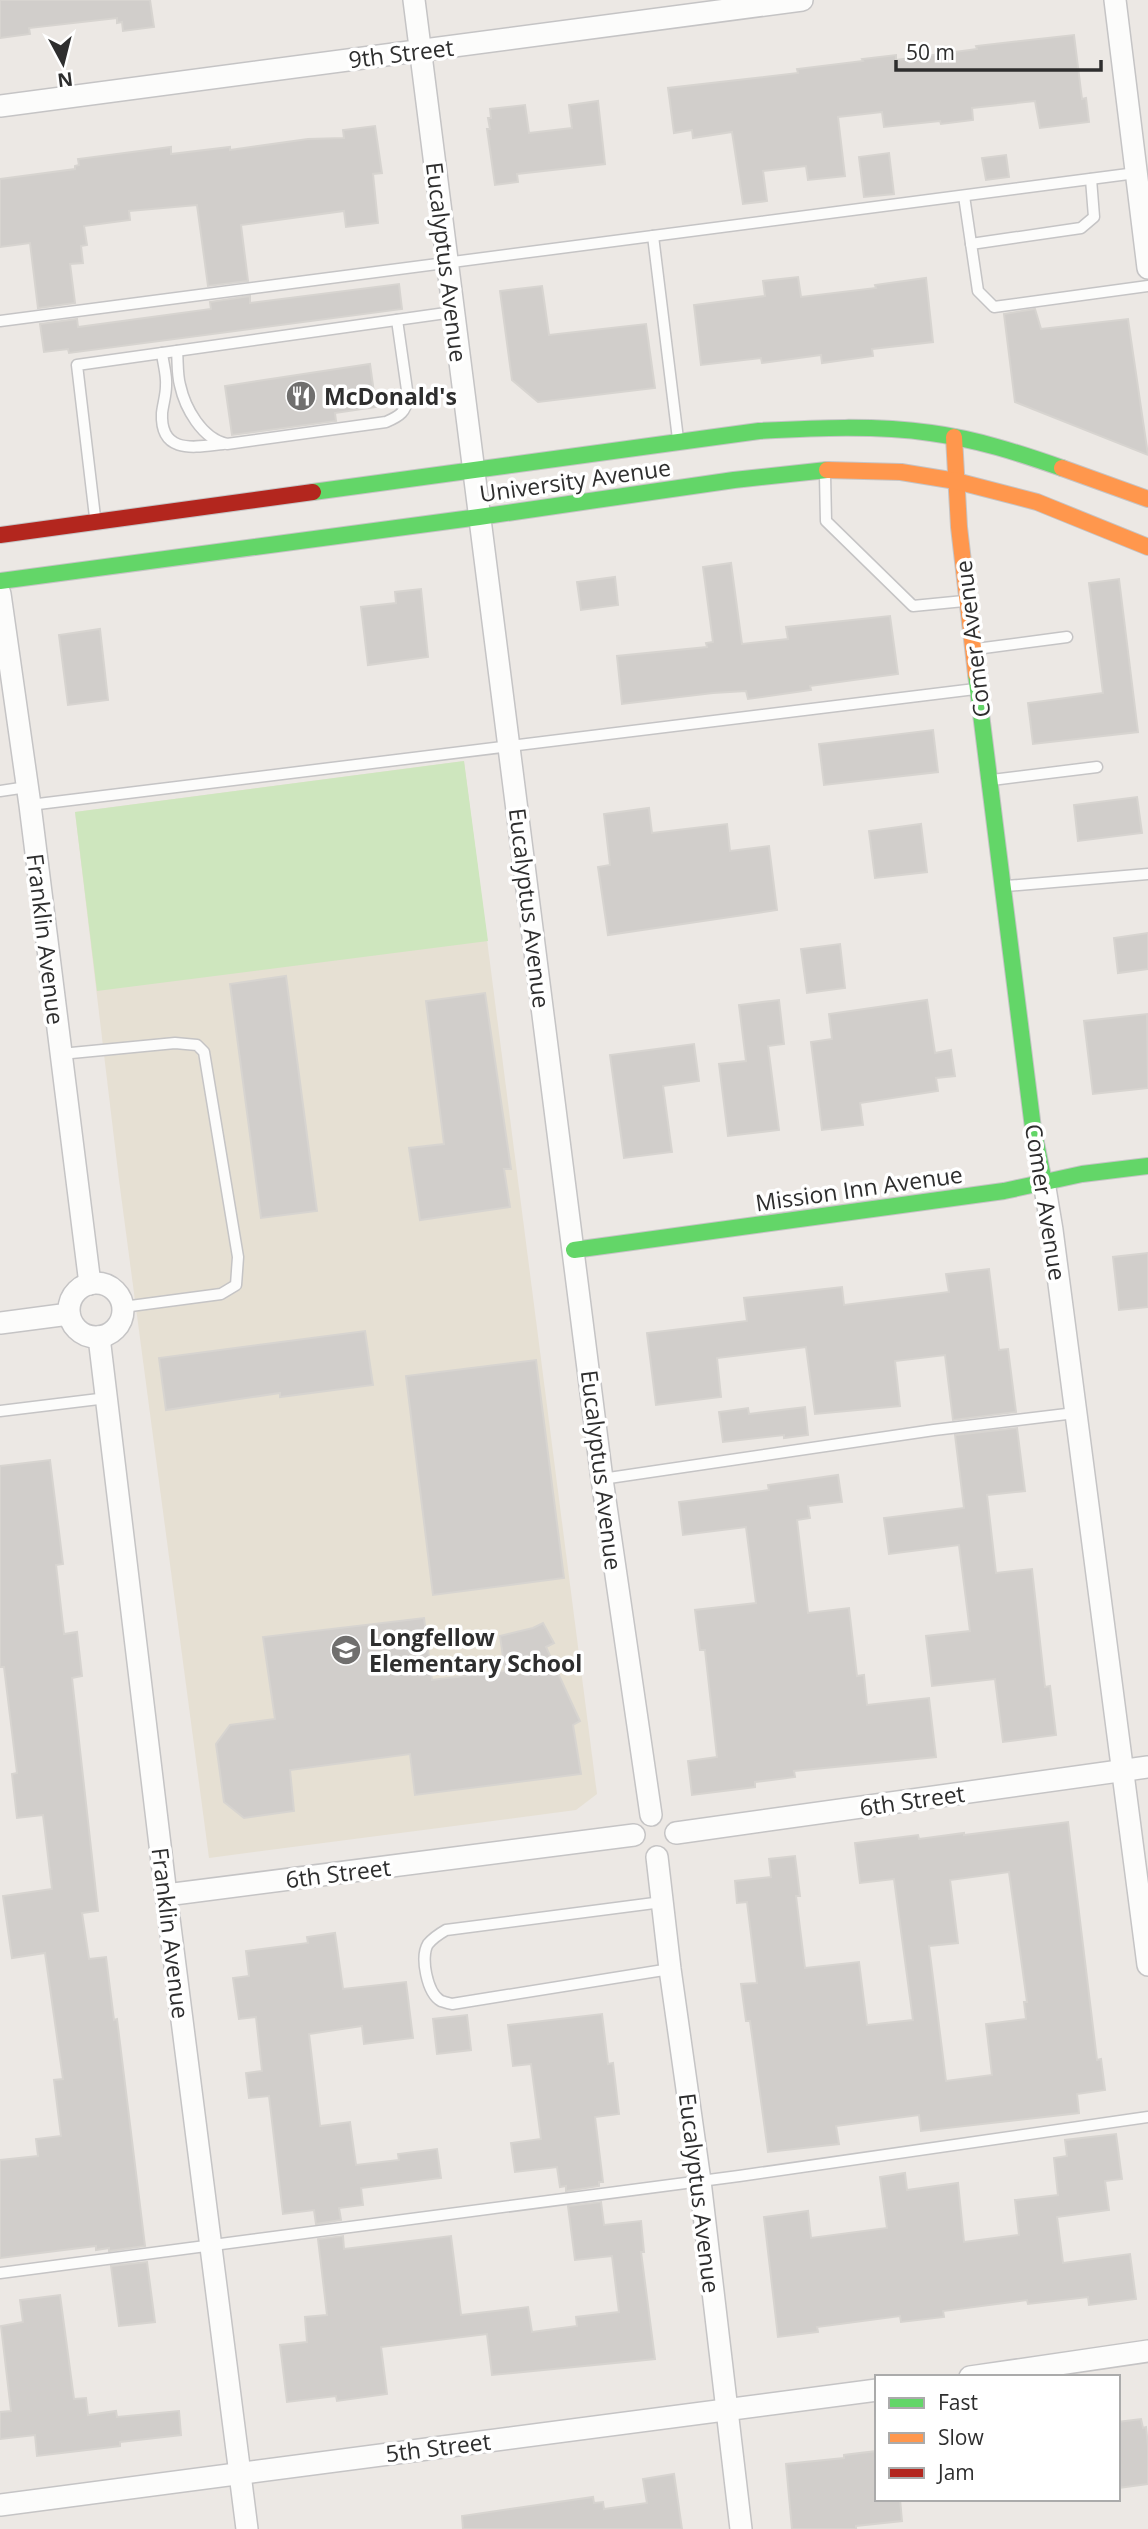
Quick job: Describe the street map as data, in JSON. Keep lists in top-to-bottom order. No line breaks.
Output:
{"streets":{"main road":["University Avenue","Comer Avenue","Mission Inn Avenue"],"street":["9th Street","Eucalyptus Avenue","Franklin Avenue","6th Street","5th Street"]},"crossings":[["9th Street","Eucalyptus Avenue"],["Eucalyptus Avenue","University Avenue"],["Eucalyptus Avenue","Mission Inn Avenue"],["Eucalyptus Avenue","6th Street"],["Eucalyptus Avenue","5th Street"],["University Avenue","Comer Avenue"],["Comer Avenue","Mission Inn Avenue"],["Comer Avenue","6th Street"],["Franklin Avenue","6th Street"],["Franklin Avenue","5th Street"]],"places":{"restaurant":["McDonald's"],"school or university":["Longfellow Elementary School"]},"legend":["Fast","Slow","Jam"],"scale_bar":"50 m","north":"bottom"}
